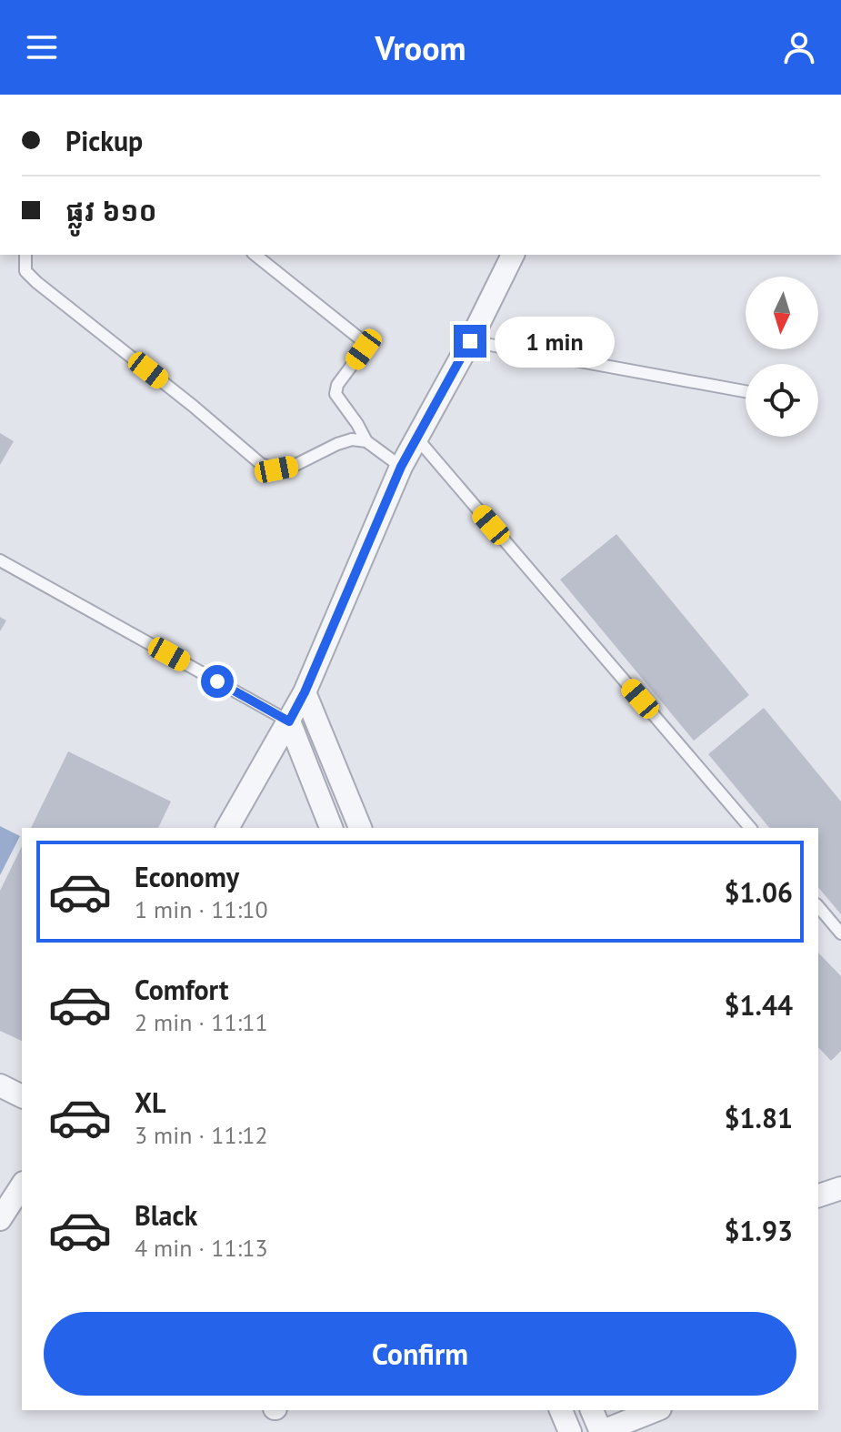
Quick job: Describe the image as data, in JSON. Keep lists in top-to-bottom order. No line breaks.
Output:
{"north":"bottom","page":{"header":"Vroom","banner":["Pickup","ផ្លូវ ៦១០"],"bubble":"1 min","list":[{"name":"Economy","note":"1 min · 11:10","value":"$1.06"},{"name":"Comfort","note":"2 min · 11:11","value":"$1.44"},{"name":"XL","note":"3 min · 11:12","value":"$1.81"},{"name":"Black","note":"4 min · 11:13","value":"$1.93"}],"buttons":"Confirm"}}
